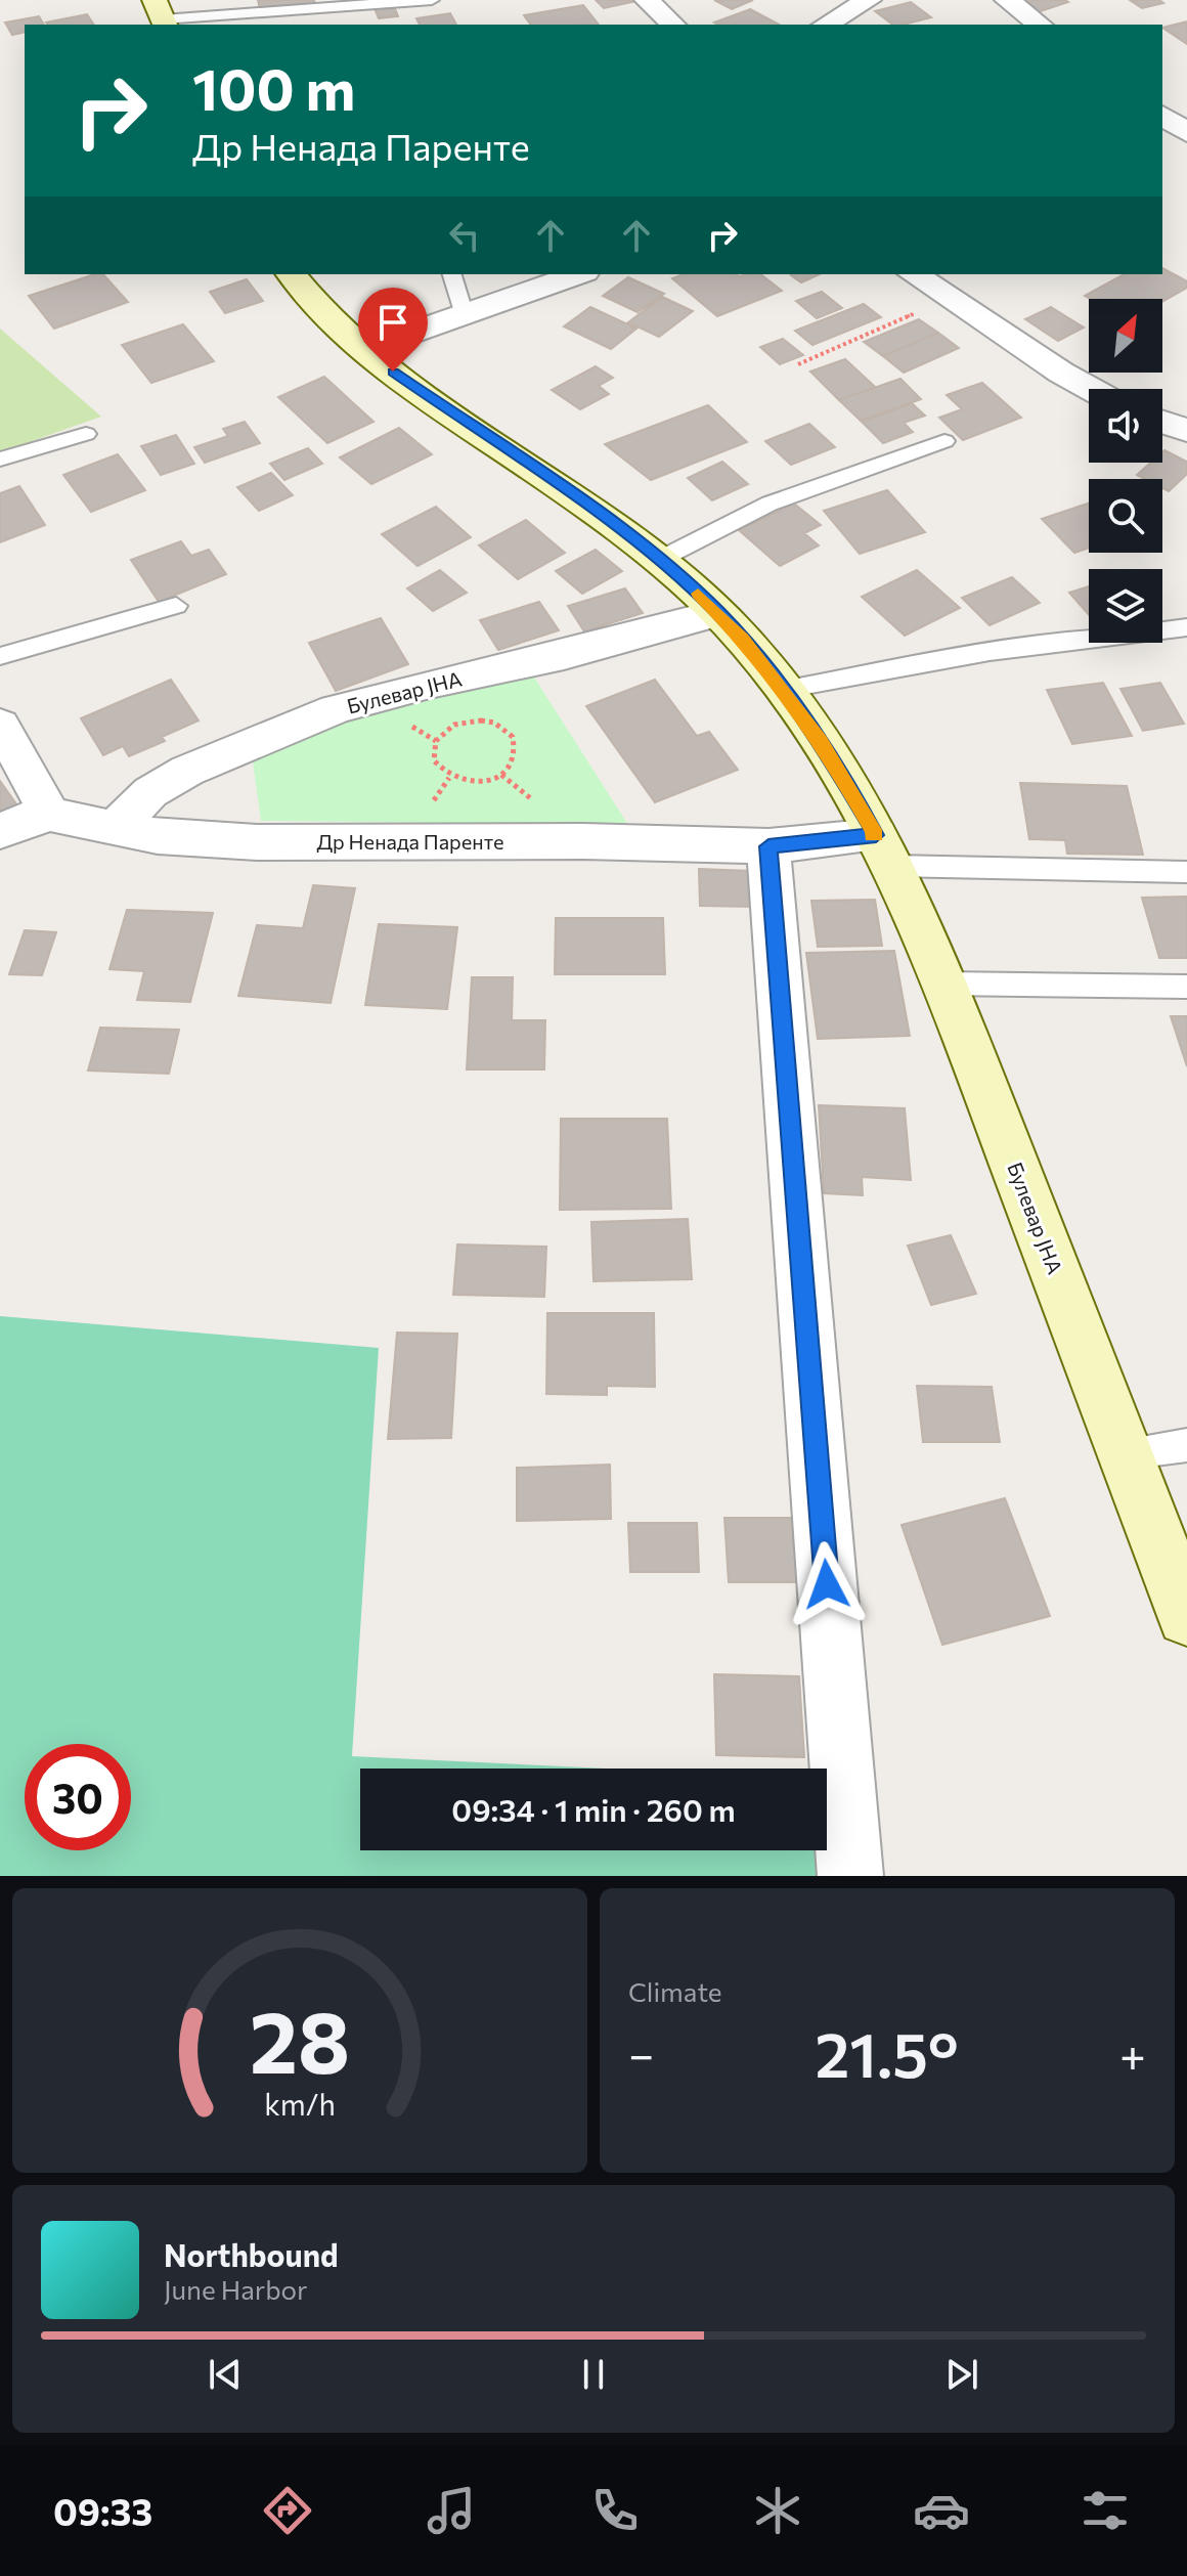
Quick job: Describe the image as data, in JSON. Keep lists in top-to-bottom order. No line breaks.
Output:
{"streets":{"main road":["Булевар ЈНА"],"street":["Др Ненада Паренте"]},"crossings":[["Булевар ЈНА","Др Ненада Паренте"]],"north":"top right","page":{"turn":["100 m","Др Ненада Паренте"],"limit":"30","trip":"09:34 · 1 min · 260 m","tile":"Climate","heat":["−","21.5°","+"],"song":["Northbound","June Harbor"],"tabs":"09:33","gauge":["28","km/h"]}}
